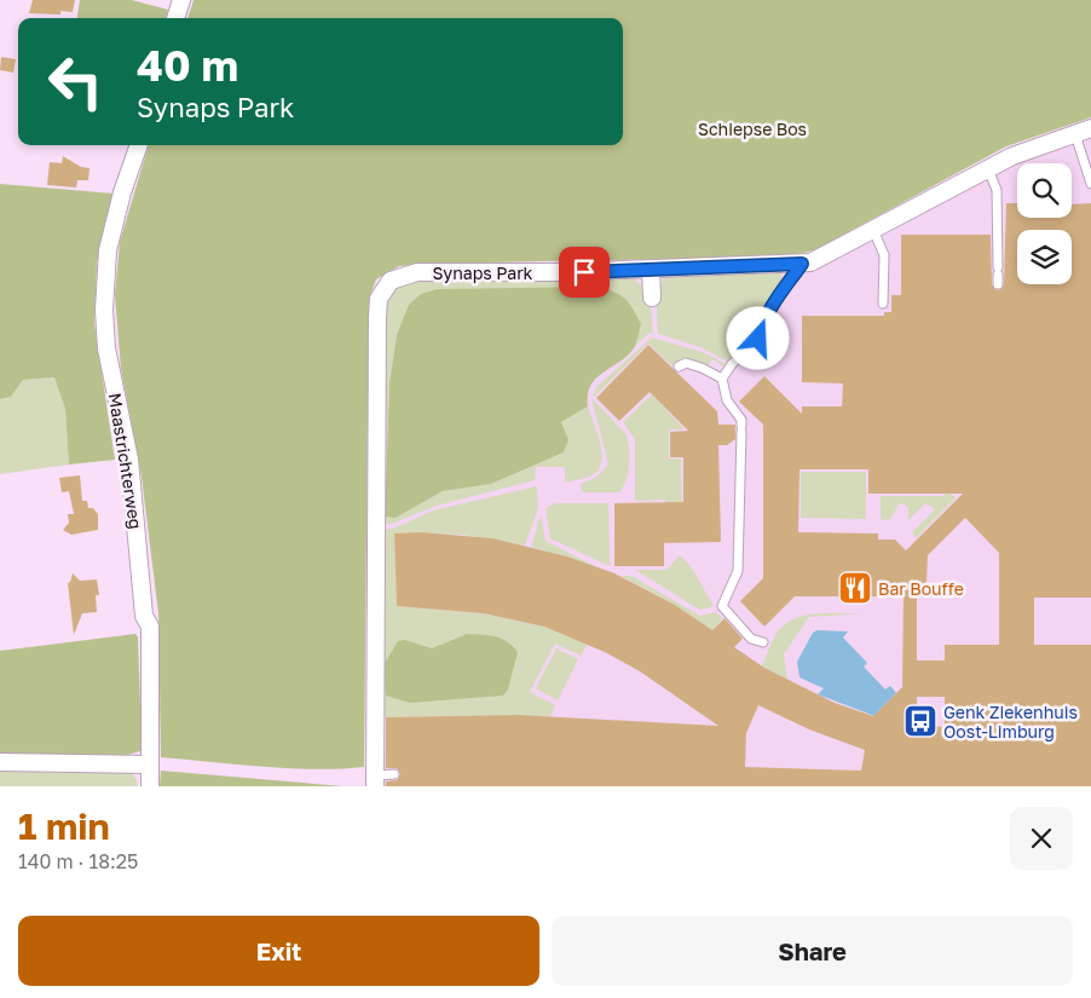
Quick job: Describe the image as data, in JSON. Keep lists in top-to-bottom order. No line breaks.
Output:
{"streets":{"street":["Synaps Park","Maastrichterweg"]},"parks":["Schiepse Bos"],"places":{"restaurant":["Bar Bouffe"],"bus stop":["Genk Ziekenhuis Oost-Limburg"]},"page":{"turn":["40 m","Synaps Park"],"heading":["1 min","140 m · 18:25"],"buttons":["Exit","Share"]}}
